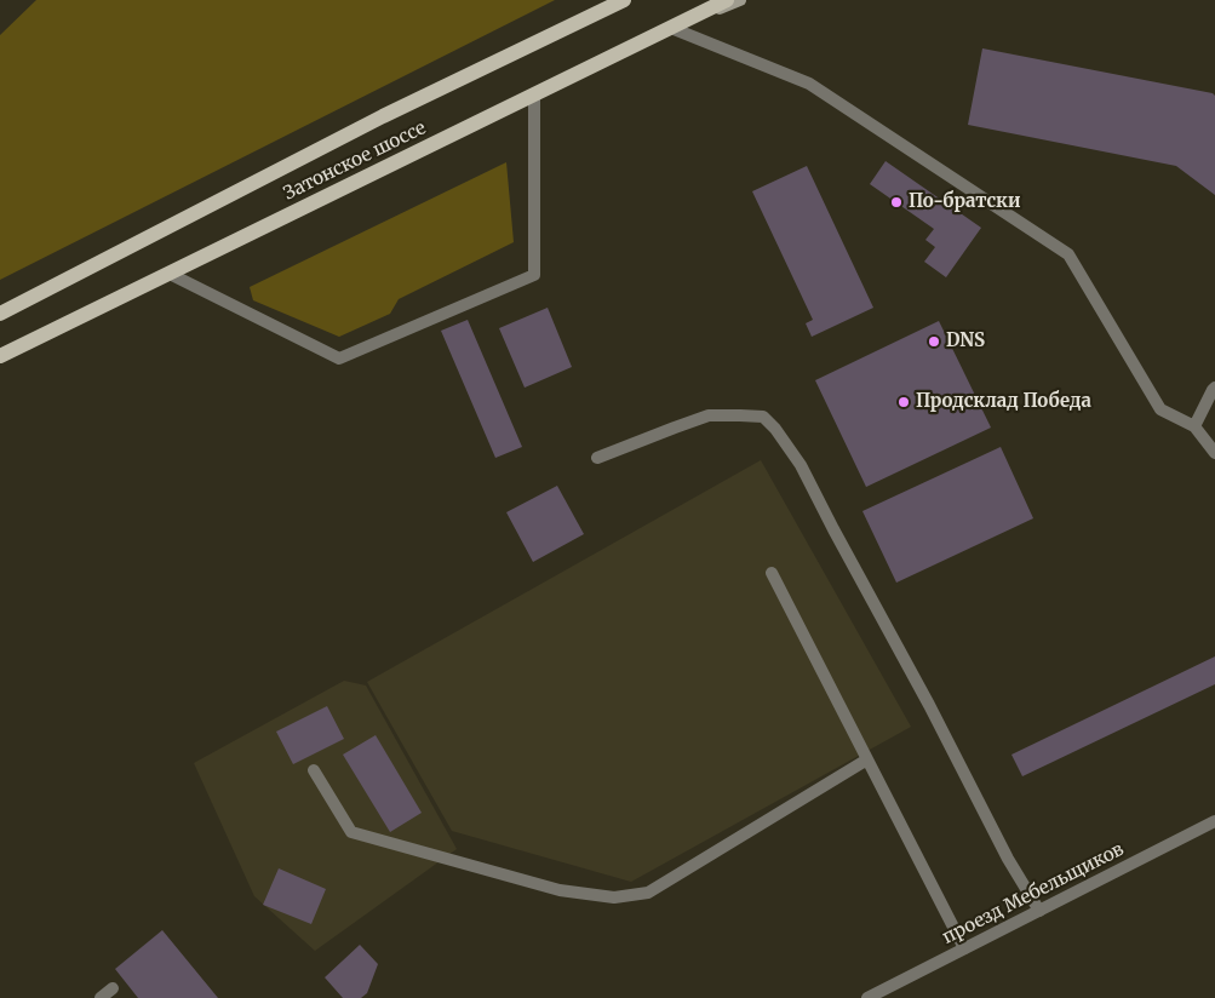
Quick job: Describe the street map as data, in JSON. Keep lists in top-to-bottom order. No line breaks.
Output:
{"streets":{"main road":["Затонское шоссе"],"street":["проезд Мебельщиков"]},"places":["По-братски","DNS","Продсклад Победа"]}
